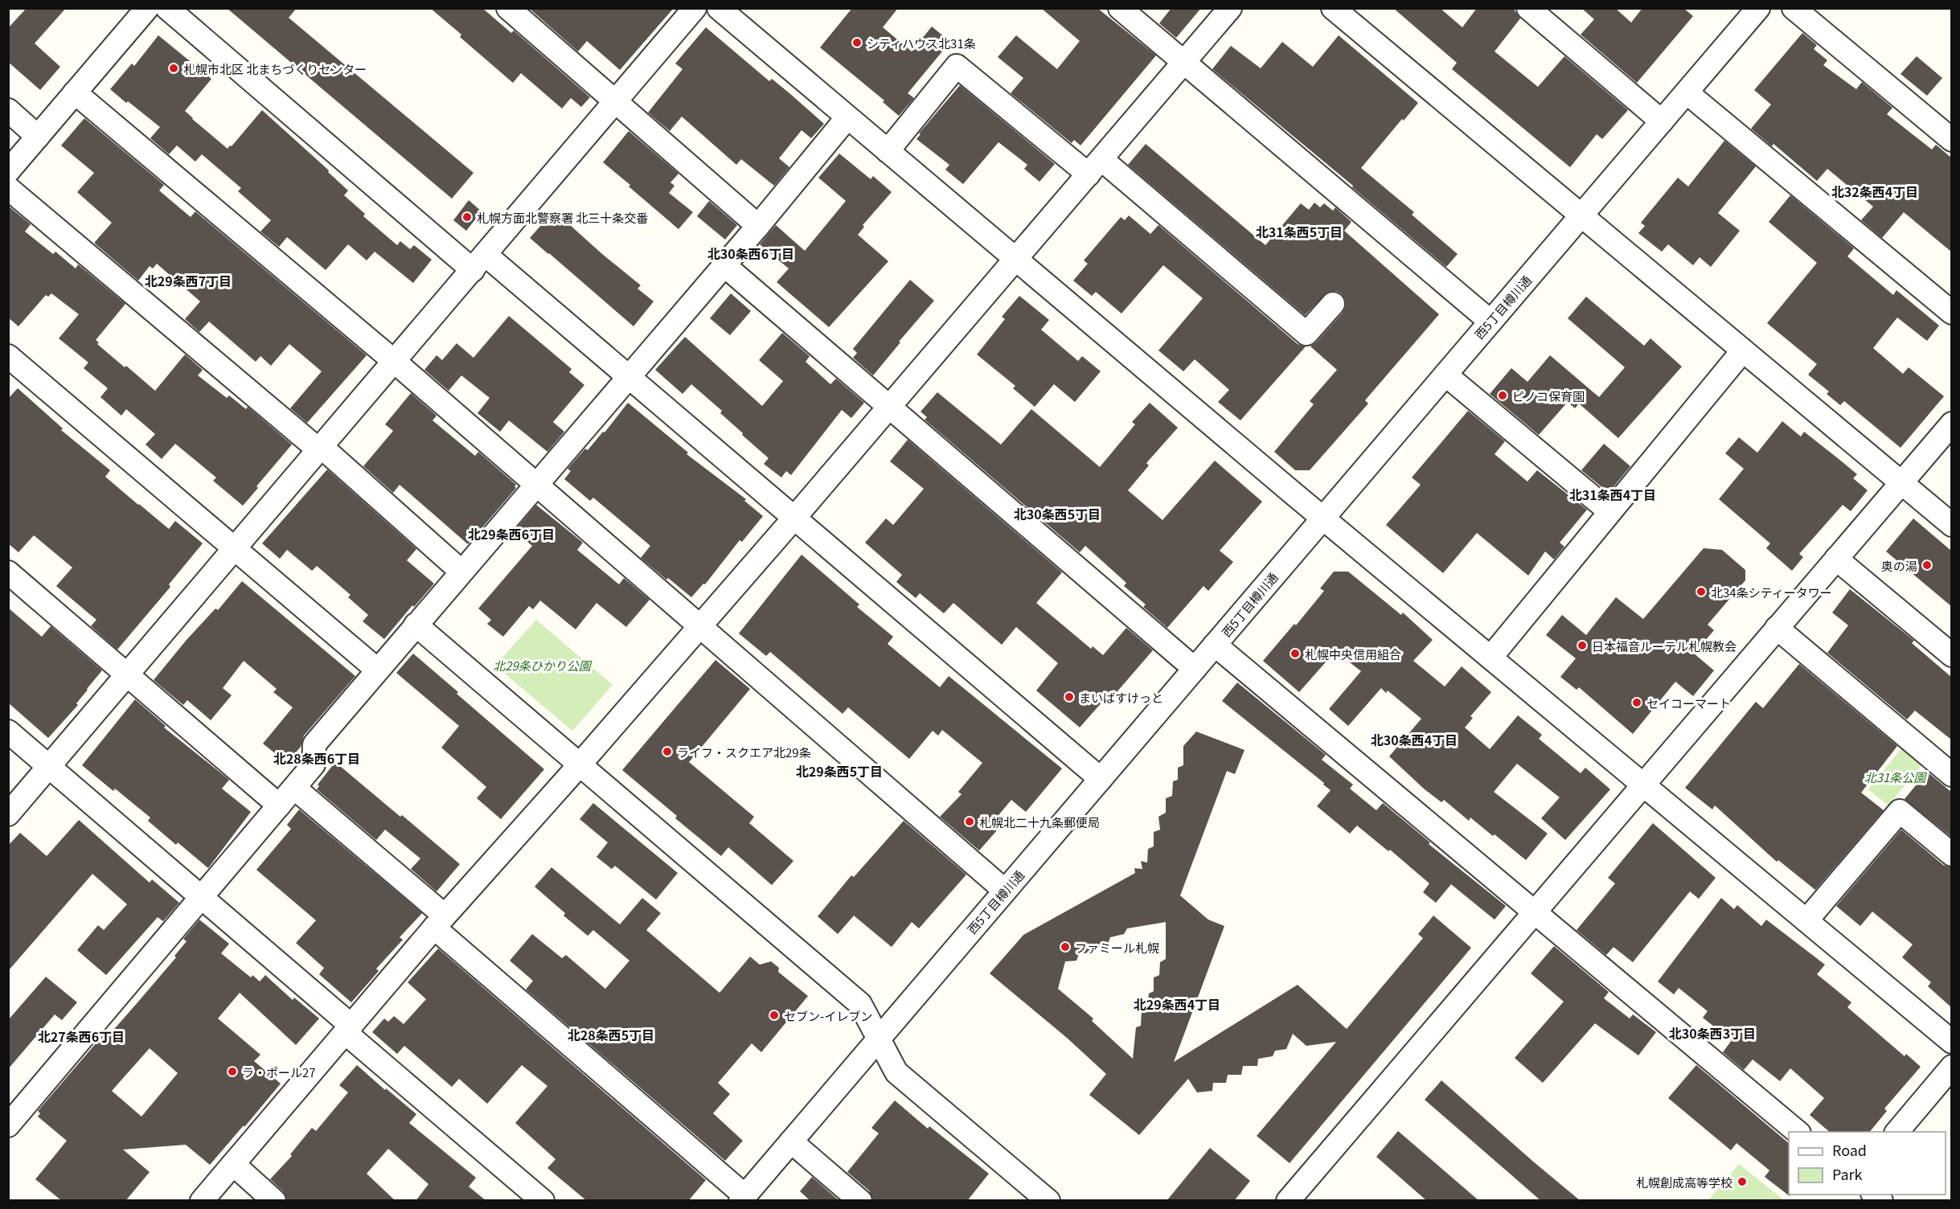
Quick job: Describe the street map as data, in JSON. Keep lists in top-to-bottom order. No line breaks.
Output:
{"streets":{"street":["西5丁目樽川通"]},"districts":["北32条西4丁目","北31条西5丁目","北30条西6丁目","北29条西7丁目","北31条西4丁目","北30条西5丁目","北29条西6丁目","北30条西4丁目","北28条西6丁目","北29条西5丁目","北29条西4丁目","北30条西3丁目","北28条西5丁目","北27条西6丁目"],"parks":["北29条ひかり公園","北31条公園"],"places":["シティハウス北31条","札幌市北区 北まちづくりセンター","札幌方面北警察署 北三十条交番","ピノコ保育園","奥の湯","北34条シティータワー","日本福音ルーテル札幌教会","札幌中央信用組合","まいばすけっと","セイコーマート","ライフ・スクエア北29条","札幌北二十九条郵便局","ファミール札幌","セブン-イレブン","ラ・ポール27","札幌創成高等学校"],"legend":["Road","Park"]}
